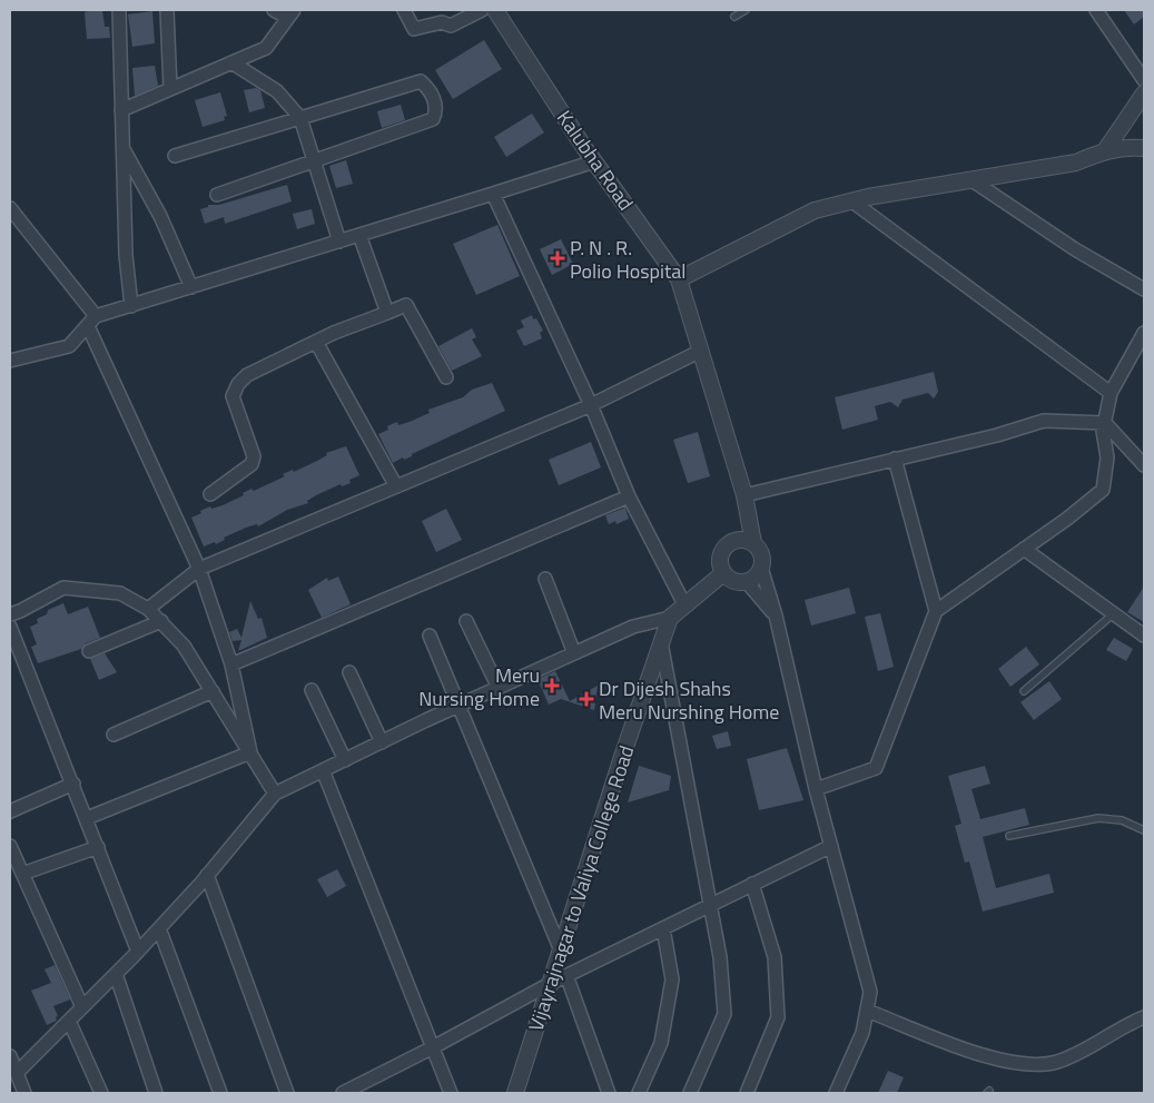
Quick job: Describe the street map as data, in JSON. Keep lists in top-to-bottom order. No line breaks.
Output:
{"streets":{"street":["Kalubha Road","Vijayrajnagar to Valiya College Road"]},"crossings":[["Kalubha Road","Vijayrajnagar to Valiya College Road"]],"places":{"health":["P. N . R. Polio Hospital","Meru Nursing Home","Dr Dijesh Shahs Meru Nurshing Home"]}}
